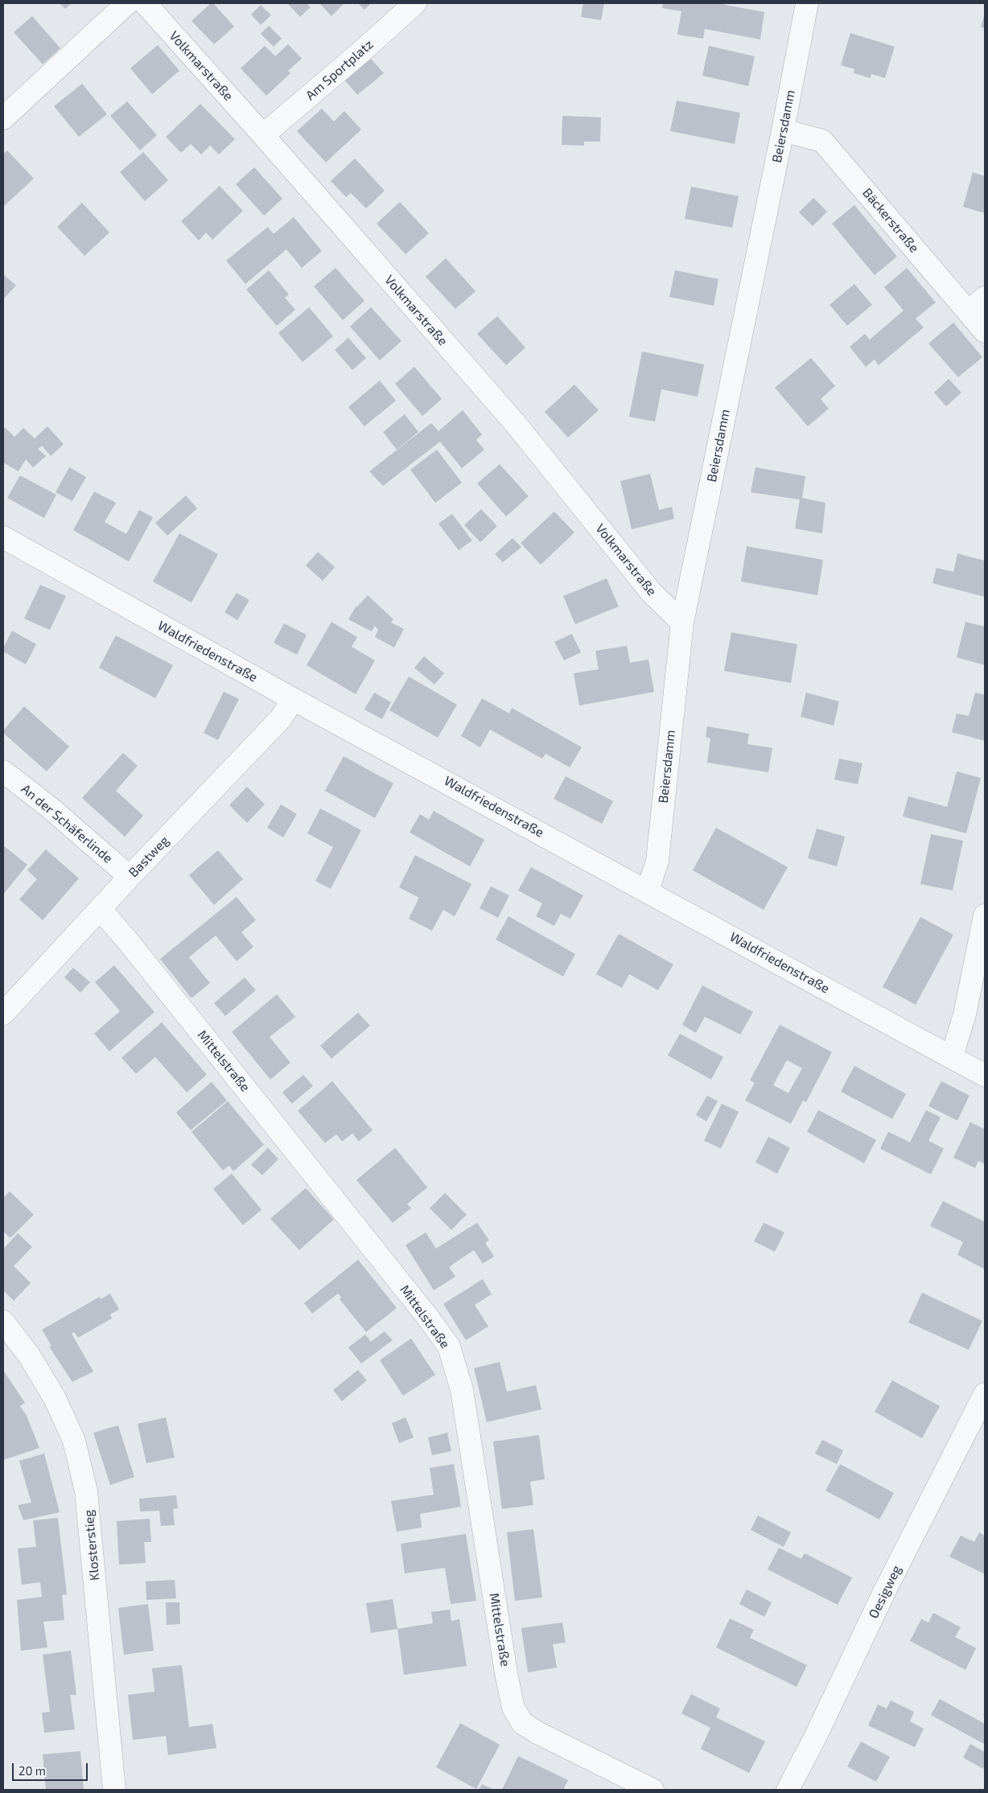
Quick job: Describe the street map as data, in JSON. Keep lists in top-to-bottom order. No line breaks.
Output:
{"streets":{"street":["Volkmarstraße","Am Sportplatz","Beiersdamm","Bäckerstraße","Waldfriedenstraße","An der Schäferlinde","Bastweg","Mittelstraße","Klosterstieg","Oesigweg"]},"crossings":[["Volkmarstraße","Am Sportplatz"],["Volkmarstraße","Beiersdamm"],["Beiersdamm","Bäckerstraße"],["Beiersdamm","Waldfriedenstraße"],["Waldfriedenstraße","Bastweg"],["An der Schäferlinde","Bastweg"],["Bastweg","Mittelstraße"]],"scale_bar":"20 m"}
